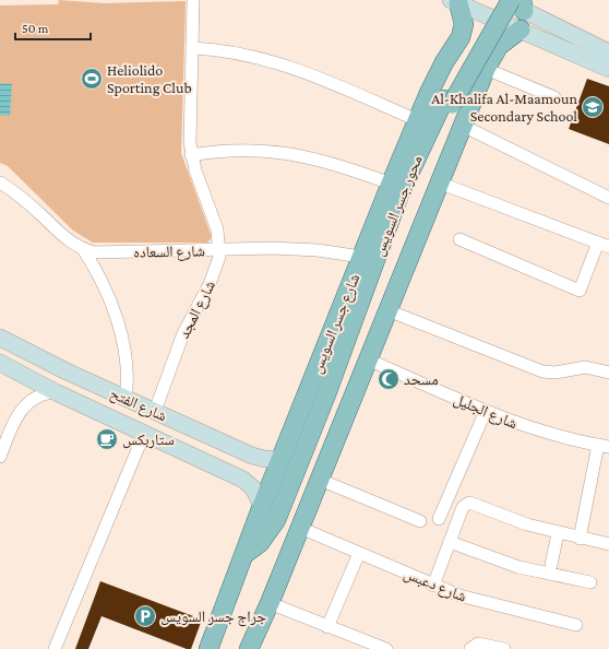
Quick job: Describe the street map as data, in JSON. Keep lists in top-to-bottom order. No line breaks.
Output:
{"streets":{"main road":["محور جسر السويس","شارع جسر السويس","شارع الفتح"],"street":["شارع السعاده","شارع المجد","شارع الجليل","شارع دعبس"]},"crossings":[["محور جسر السويس","شارع جسر السويس"],["شارع السعاده","شارع المجد"],["شارع السعاده","شارع جسر السويس"],["شارع المجد","شارع الفتح"],["شارع جسر السويس","شارع الفتح"]],"places":{"sports":["Heliolido Sporting Club"],"school or university":["Al-Khalifa Al-Maamoun Secondary School"],"mosque":["مسحد"],"cafe":["ستاربكس"],"parking":["جراج جسر السويس"]},"scale_bar":"50 m"}
